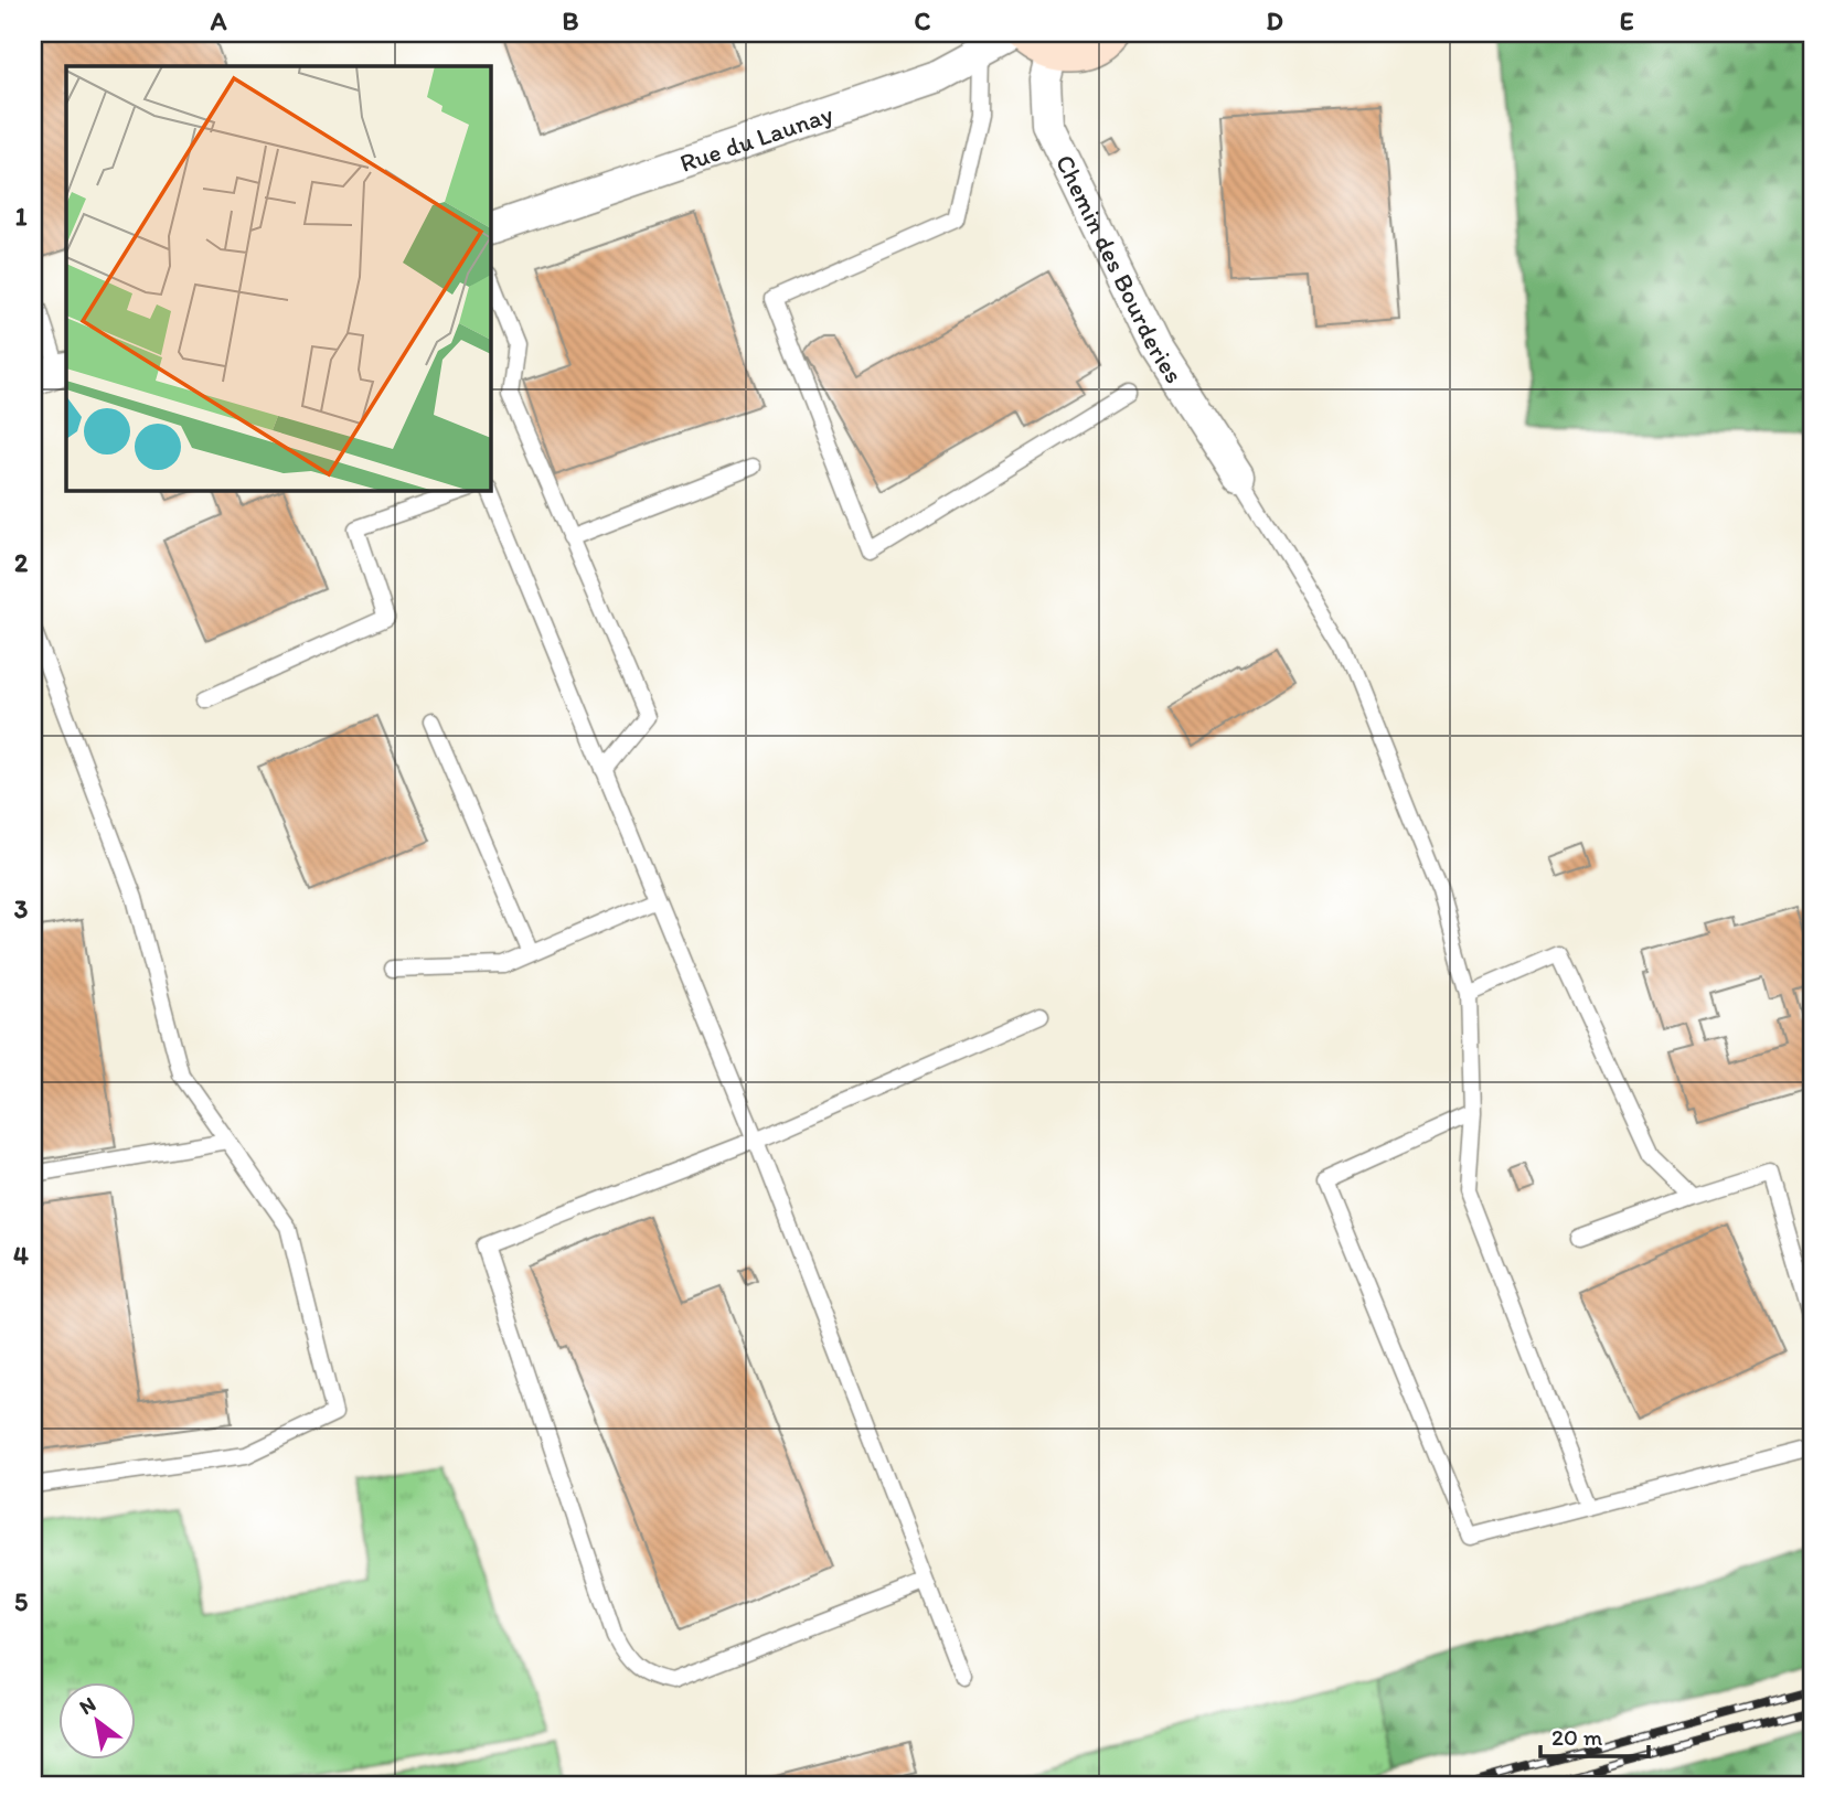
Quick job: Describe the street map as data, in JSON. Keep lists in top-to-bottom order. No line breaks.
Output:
{"streets":{"street":["Rue du Launay","Chemin des Bourderies"]},"crossings":[["Rue du Launay","Chemin des Bourderies"]],"scale_bar":"20 m","north":"top left","grid":{"columns":["A","B","C","D","E"],"rows":["1","2","3","4","5"]}}
